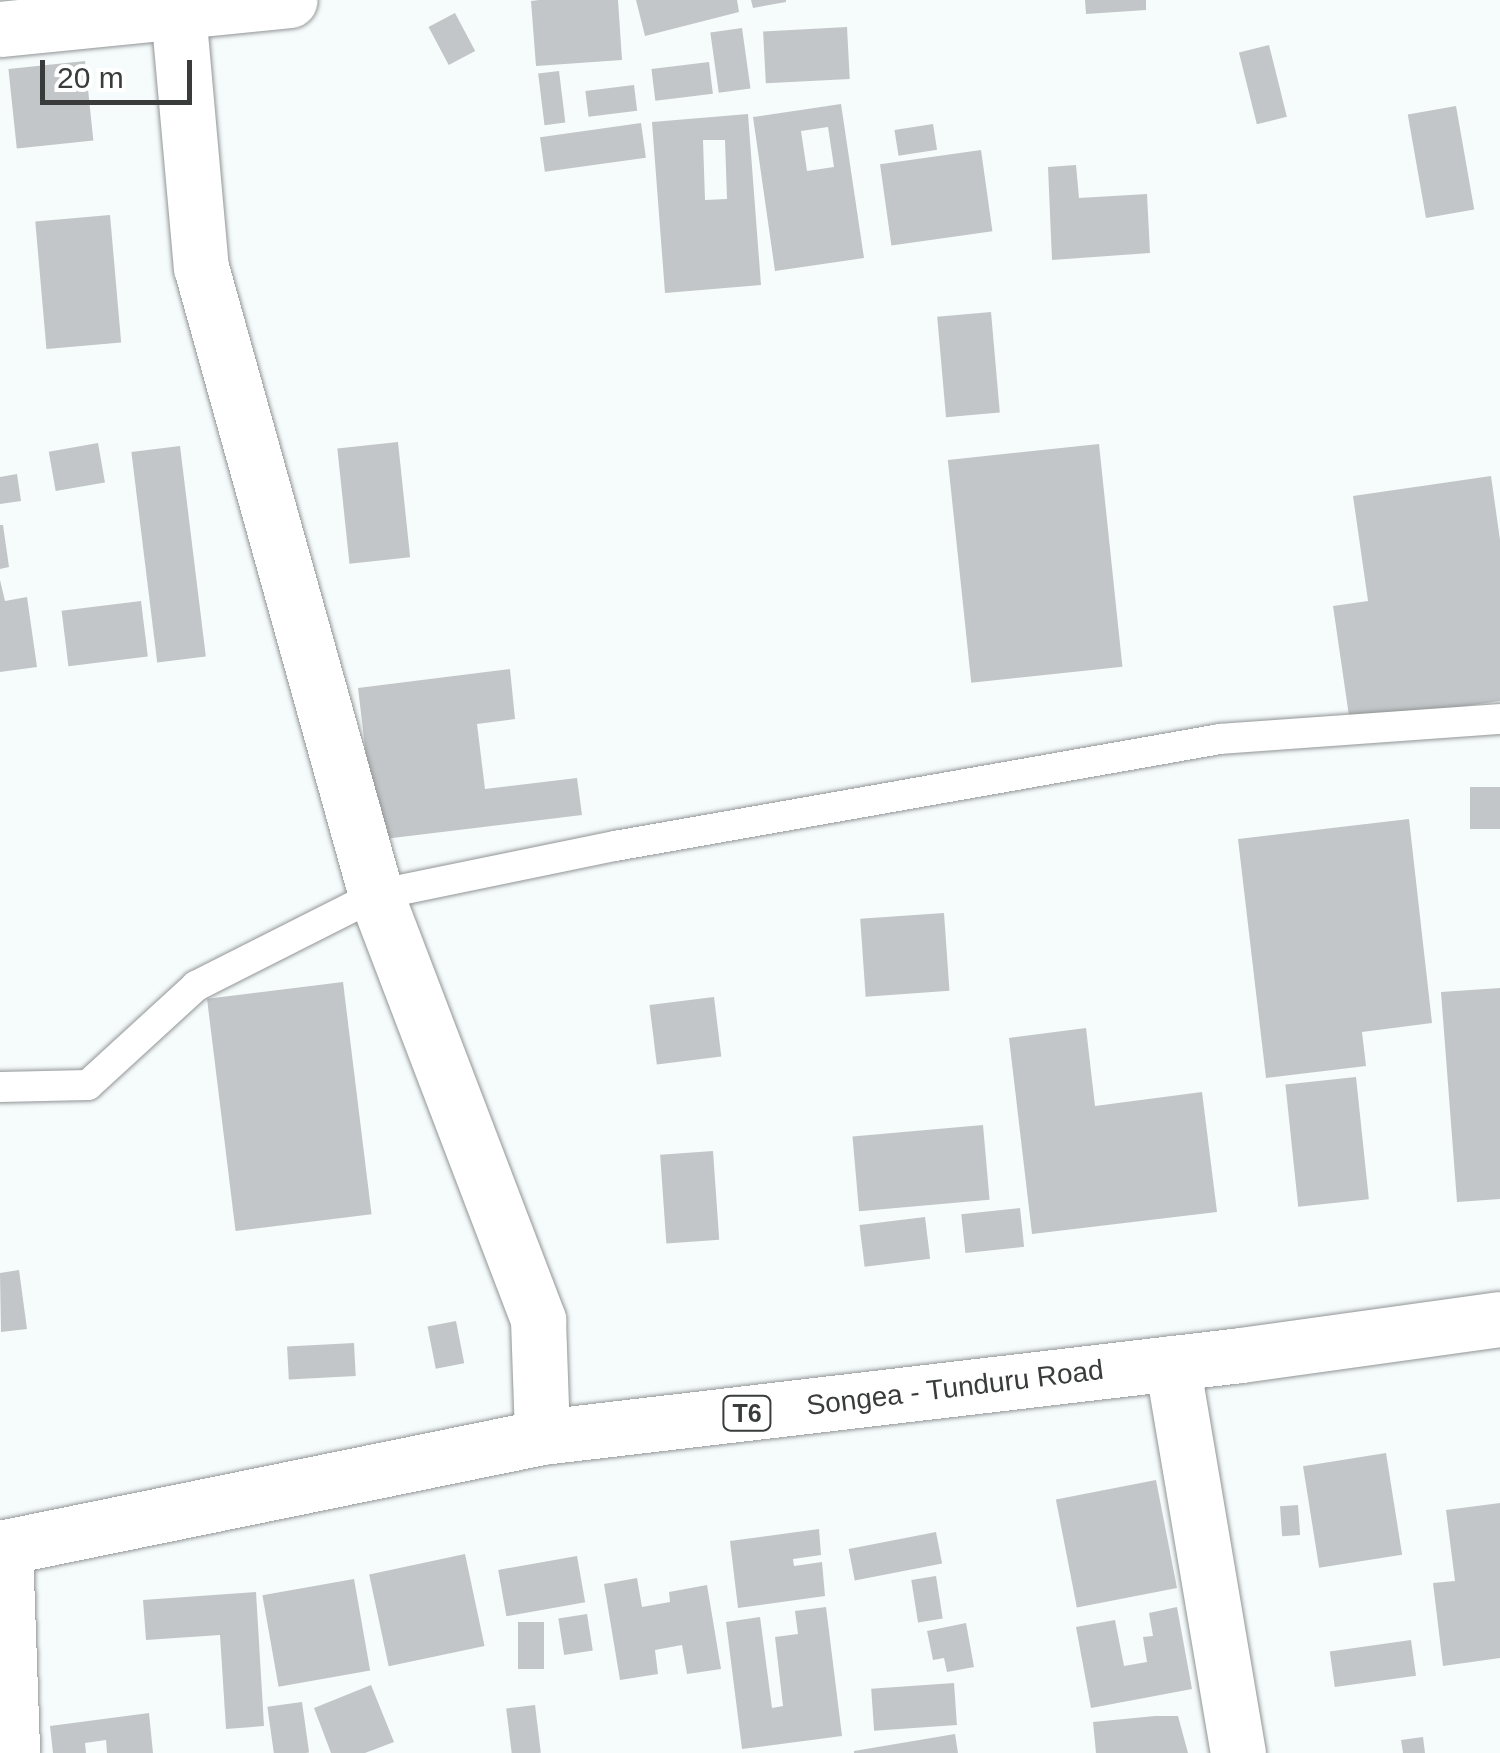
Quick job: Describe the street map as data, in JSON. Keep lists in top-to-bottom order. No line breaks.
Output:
{"streets":{"main road":["Songea - Tunduru Road","T6"]},"scale_bar":"20 m"}
